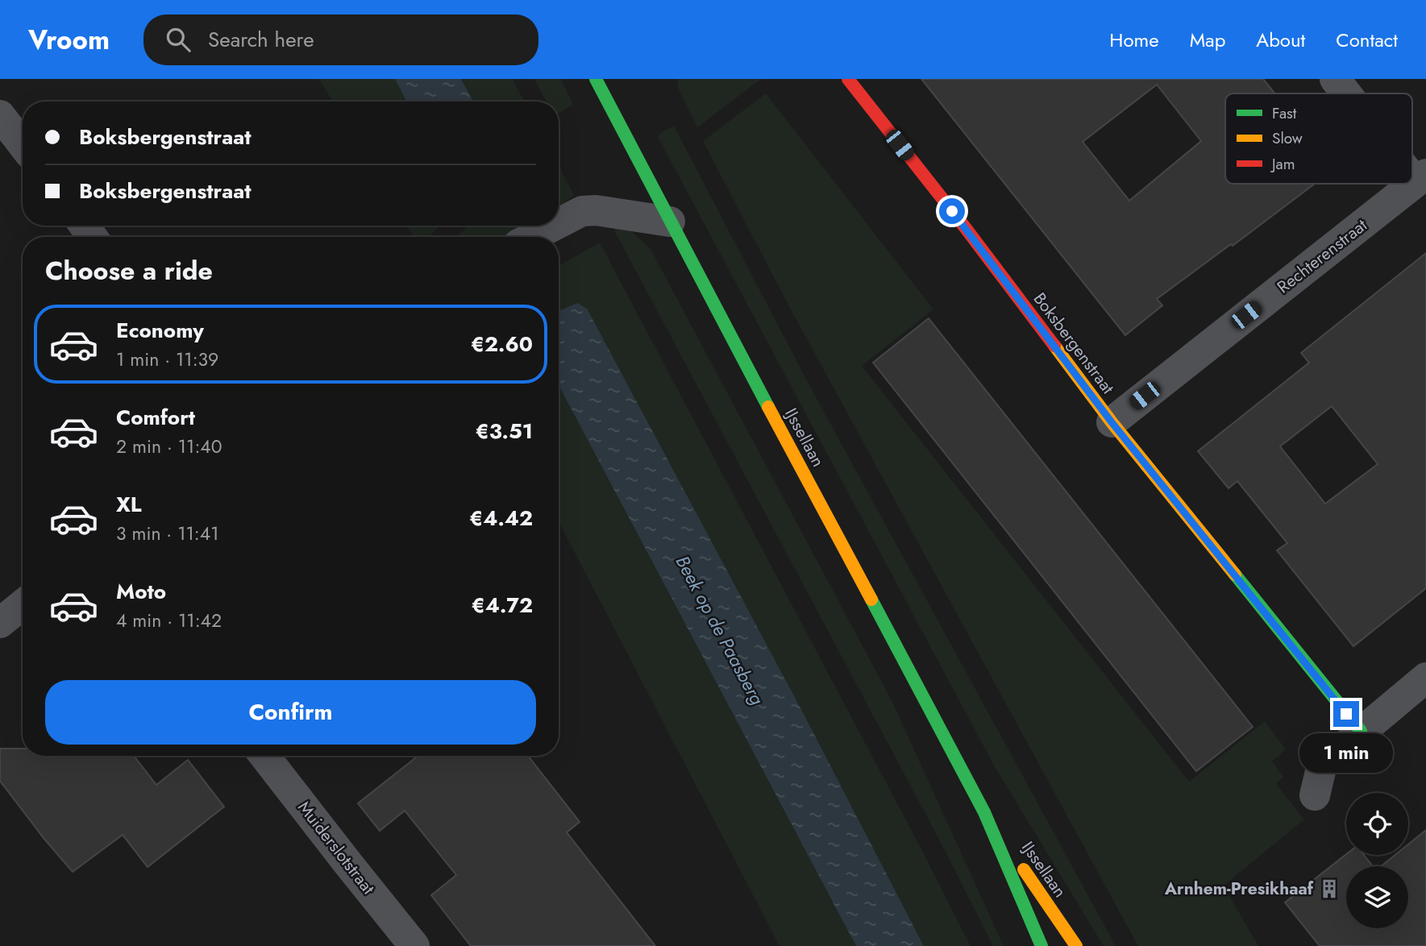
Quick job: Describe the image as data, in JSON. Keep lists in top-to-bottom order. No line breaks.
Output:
{"streets":{"main road":["Boksbergenstraat","IJssellaan"],"street":["Rechterenstraat","Muiderslotstraat"]},"crossings":[["Rechterenstraat","Boksbergenstraat"]],"water":["Beek op de Paasberg"],"places":{"building":["Arnhem-Presikhaaf"]},"legend":["Fast","Slow","Jam"],"page":{"header":"Vroom","search":"Search here","nav":["Home","Map","About","Contact"],"banner":["Boksbergenstraat","Boksbergenstraat"],"heading":"Choose a ride","list":[{"name":"Economy","note":"1 min · 11:39","value":"€2.60"},{"name":"Comfort","note":"2 min · 11:40","value":"€3.51"},{"name":"XL","note":"3 min · 11:41","value":"€4.42"},{"name":"Moto","note":"4 min · 11:42","value":"€4.72"}],"buttons":"Confirm","bubble":"1 min"}}
